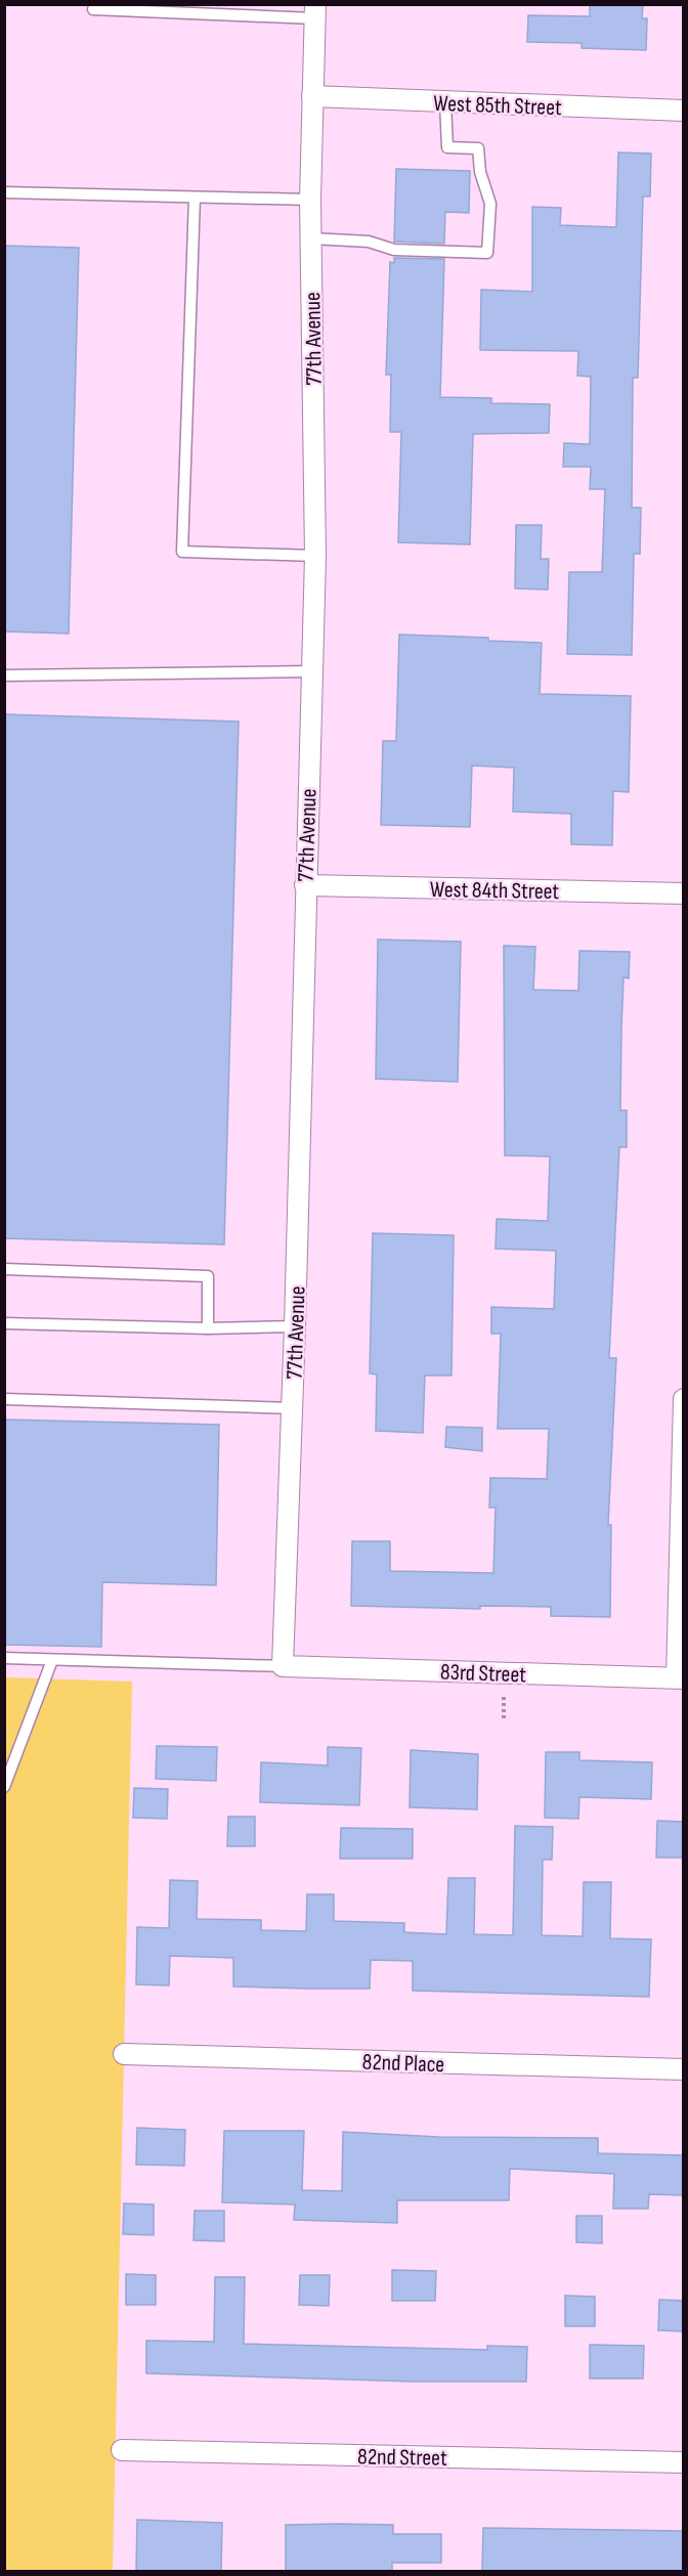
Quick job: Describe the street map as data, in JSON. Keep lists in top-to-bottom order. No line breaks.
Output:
{"streets":{"street":["West 85th Street","77th Avenue","West 84th Street","83rd Street","82nd Place","82nd Street"]},"crossings":[["West 85th Street","77th Avenue"],["77th Avenue","West 84th Street"],["77th Avenue","83rd Street"]]}
